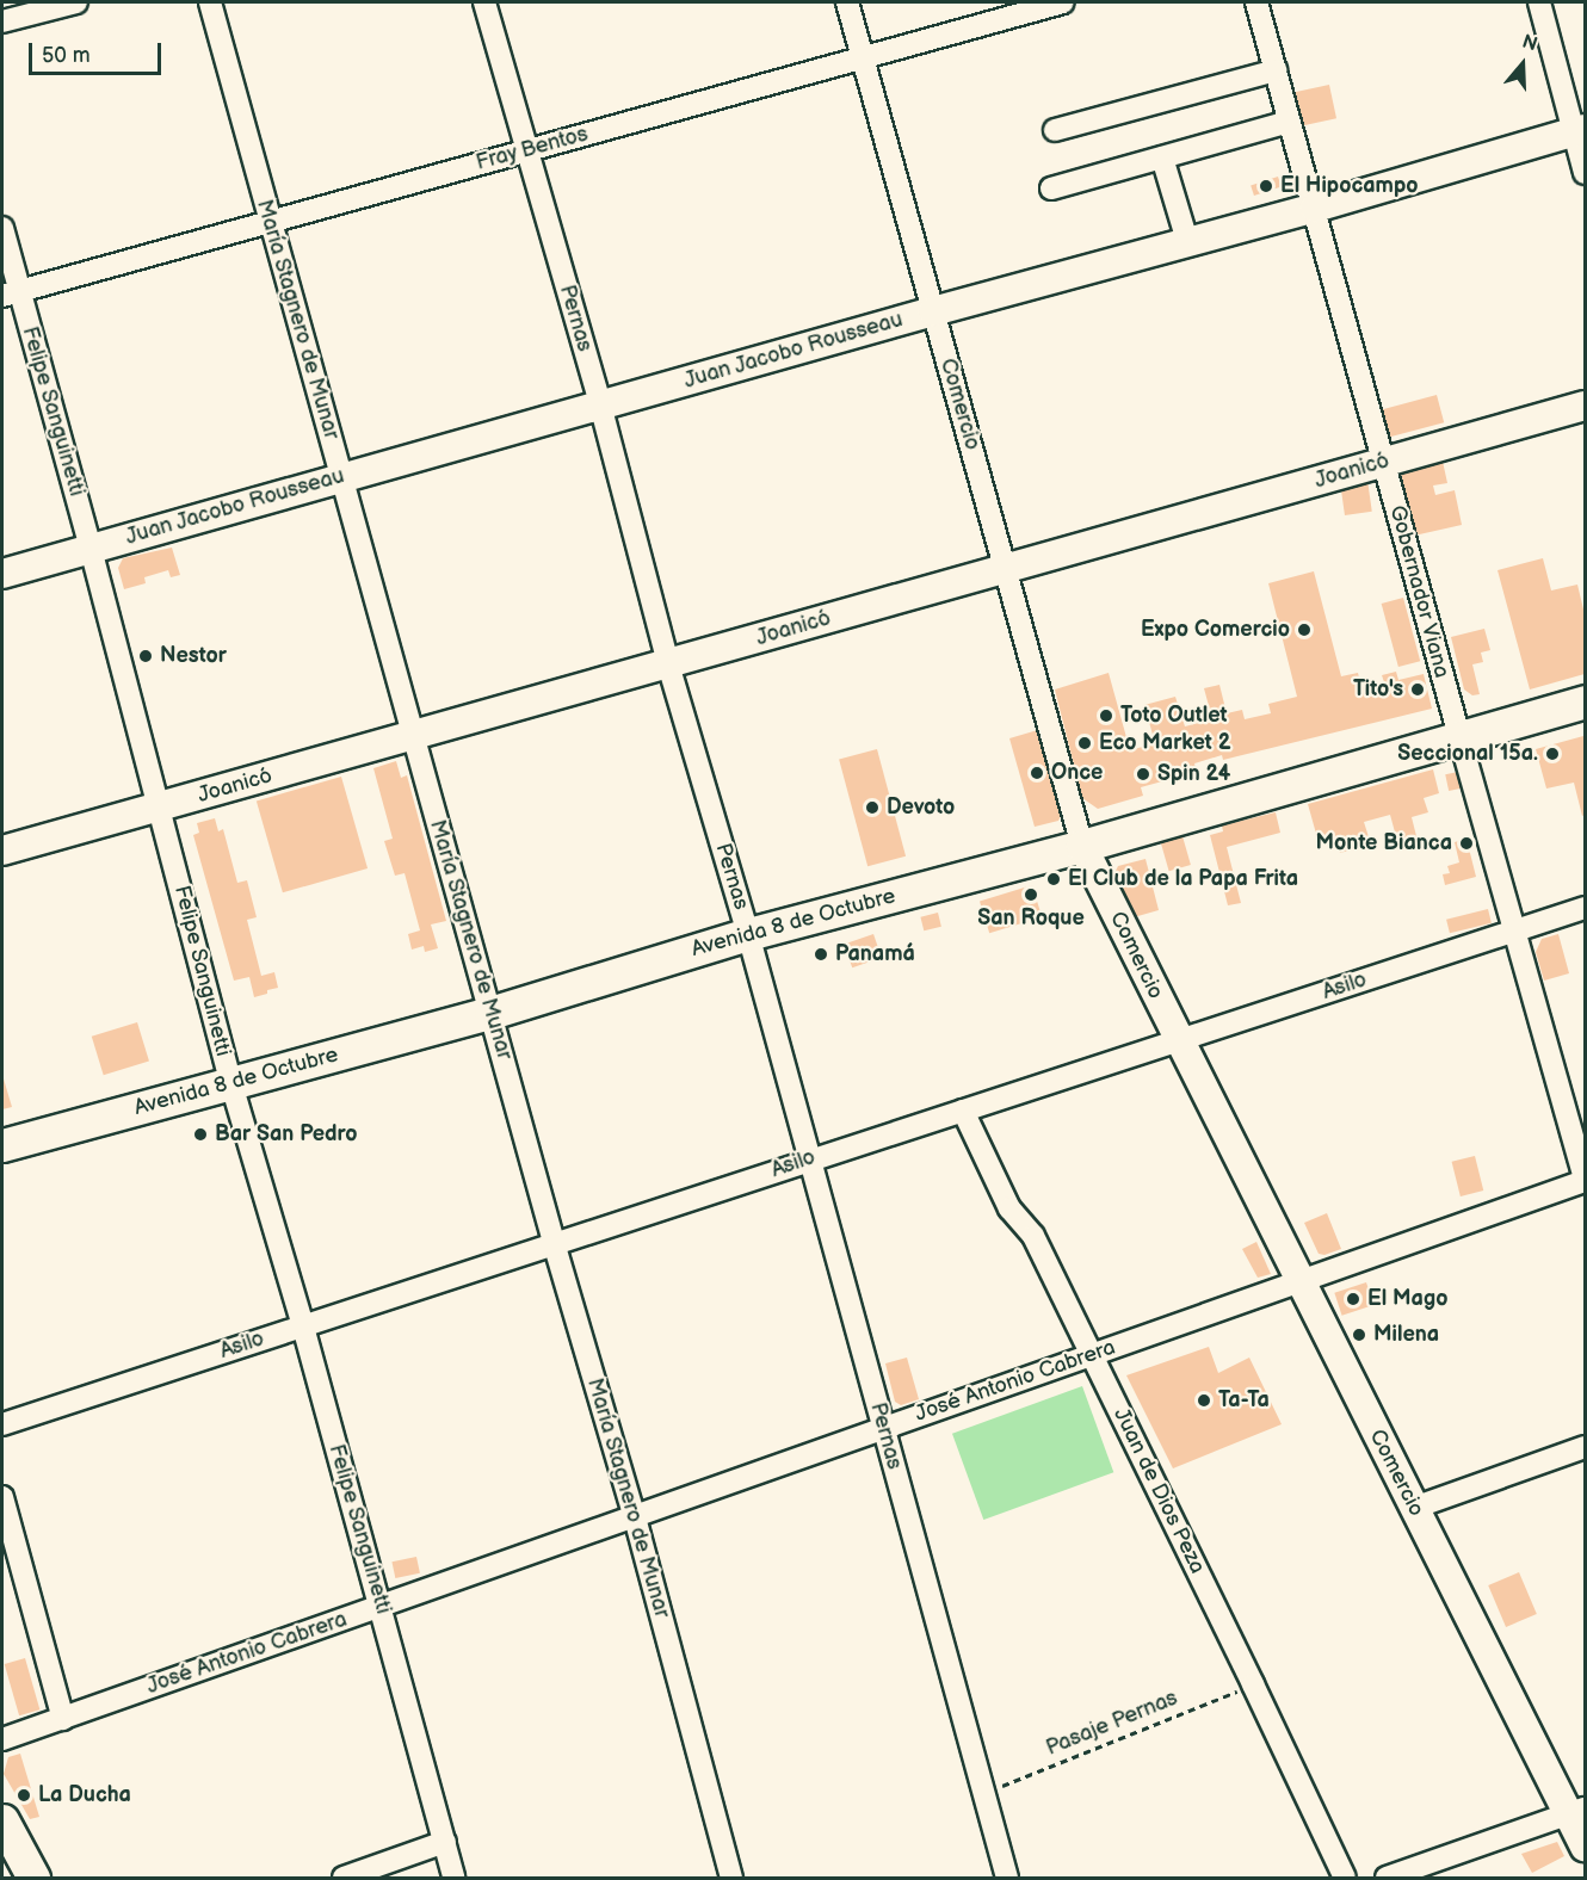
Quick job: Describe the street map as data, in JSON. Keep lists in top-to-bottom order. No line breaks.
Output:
{"streets":{"main road":["Avenida 8 de Octubre"],"street":["Fray Bentos","Pernas","María Stagnero de Munar","Juan Jacobo Rousseau","Comercio","Felipe Sanguinetti","Joanicó","Gobernador Viana","Asilo","José Antonio Cabrera","Juan de Dios Peza"],"path":["Pasaje Pernas"]},"crossings":[["Fray Bentos","Pernas"],["Fray Bentos","María Stagnero de Munar"],["Fray Bentos","Comercio"],["Fray Bentos","Felipe Sanguinetti"],["Pernas","Juan Jacobo Rousseau"],["Pernas","Joanicó"],["Pernas","Avenida 8 de Octubre"],["Pernas","Asilo"],["Pernas","José Antonio Cabrera"],["Pernas","Pasaje Pernas"],["María Stagnero de Munar","Juan Jacobo Rousseau"],["María Stagnero de Munar","Joanicó"],["María Stagnero de Munar","Avenida 8 de Octubre"],["María Stagnero de Munar","Asilo"],["María Stagnero de Munar","José Antonio Cabrera"],["Juan Jacobo Rousseau","Comercio"],["Juan Jacobo Rousseau","Felipe Sanguinetti"],["Juan Jacobo Rousseau","Gobernador Viana"],["Comercio","Joanicó"],["Comercio","Avenida 8 de Octubre"],["Comercio","Asilo"],["Comercio","José Antonio Cabrera"],["Felipe Sanguinetti","Joanicó"],["Felipe Sanguinetti","Avenida 8 de Octubre"],["Felipe Sanguinetti","Asilo"],["Felipe Sanguinetti","José Antonio Cabrera"],["Joanicó","Gobernador Viana"],["Gobernador Viana","Avenida 8 de Octubre"],["Gobernador Viana","Asilo"],["Gobernador Viana","José Antonio Cabrera"],["Asilo","Juan de Dios Peza"],["José Antonio Cabrera","Juan de Dios Peza"],["Juan de Dios Peza","Pasaje Pernas"]],"places":["El Hipocampo","Expo Comercio","Nestor","Tito's","Toto Outlet","Eco Market 2","Seccional 15a.","Once","Spin 24","Devoto","Monte Bianca","El Club de la Papa Frita","San Roque","Panamá","Bar San Pedro","El Mago","Milena","Ta-Ta","La Ducha"],"scale_bar":"50 m","north":"top"}
